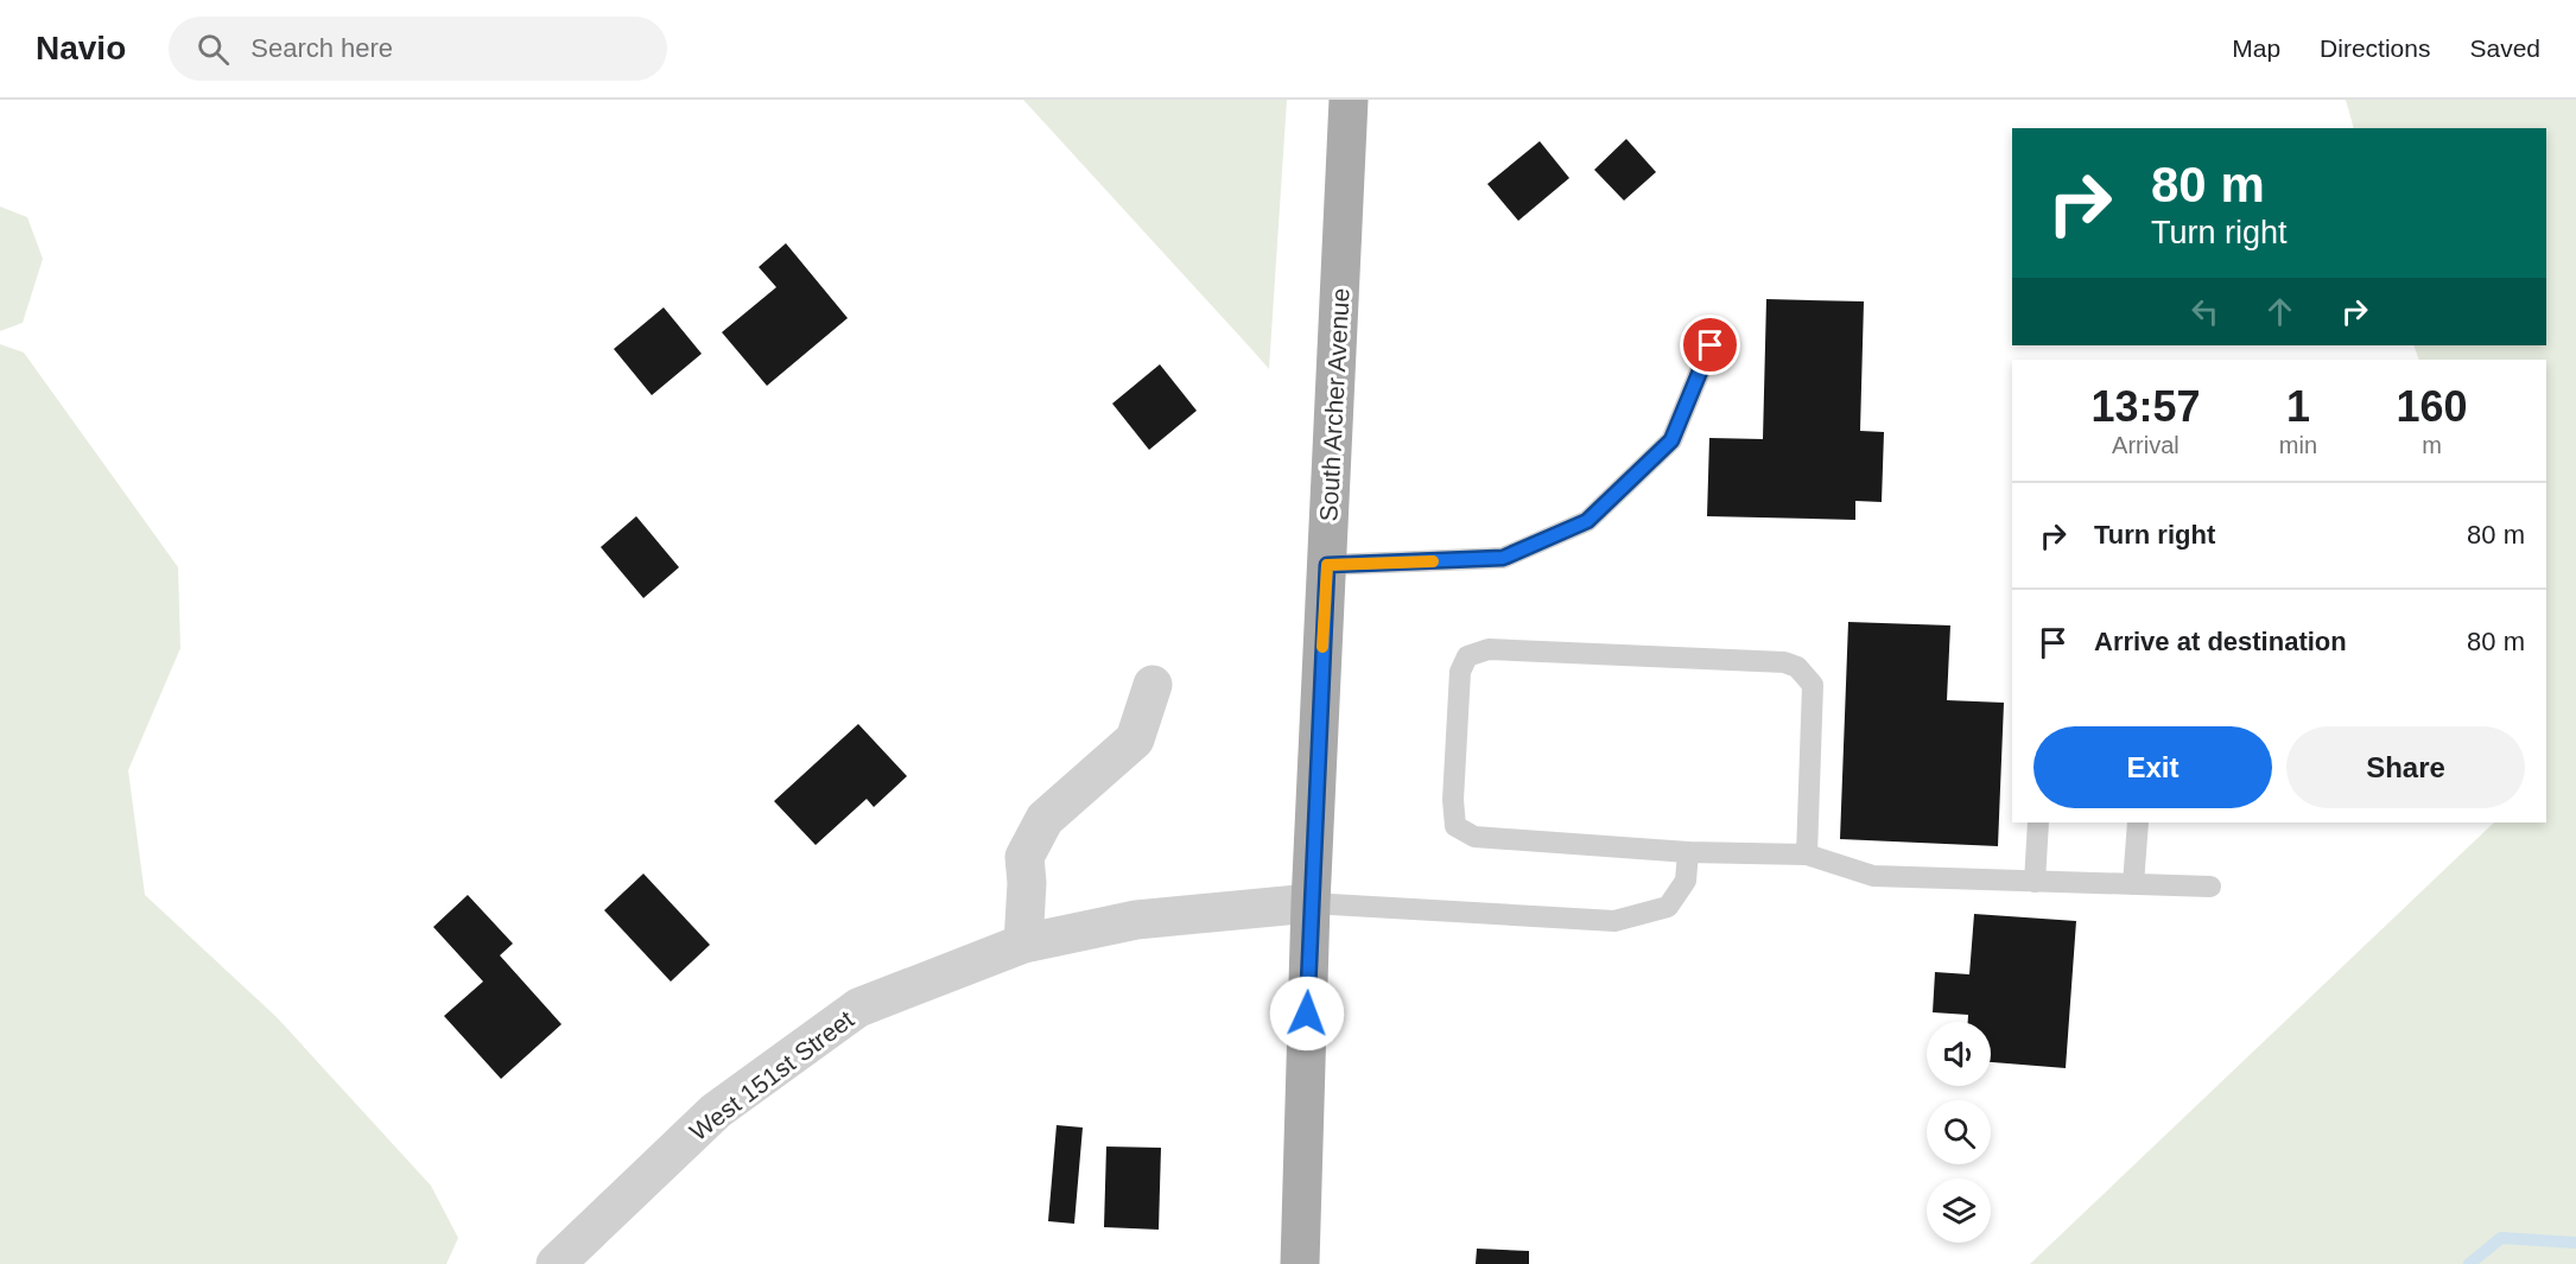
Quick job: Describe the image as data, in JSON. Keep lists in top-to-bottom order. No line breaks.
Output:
{"streets":{"main road":["South Archer Avenue"],"street":["West 151st Street"]},"crossings":[["South Archer Avenue","West 151st Street"]],"page":{"header":"Navio","search":"Search here","nav":["Map","Directions","Saved"],"turn":["80 m","Turn right"],"eta":["13:57","Arrival","1","min","160","m"],"list":[{"name":"Turn right","value":"80 m"},{"name":"Arrive at destination","value":"80 m"}],"buttons":["Exit","Share"]}}
